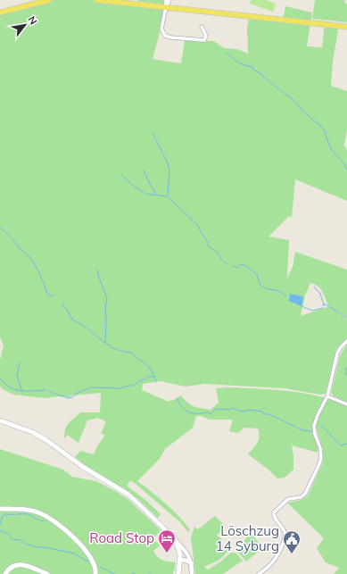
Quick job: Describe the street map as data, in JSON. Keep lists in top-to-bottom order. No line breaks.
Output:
{"places":{"hotel":["Road Stop"],"public building":["Löschzug 14 Syburg"]},"north":"top right"}
